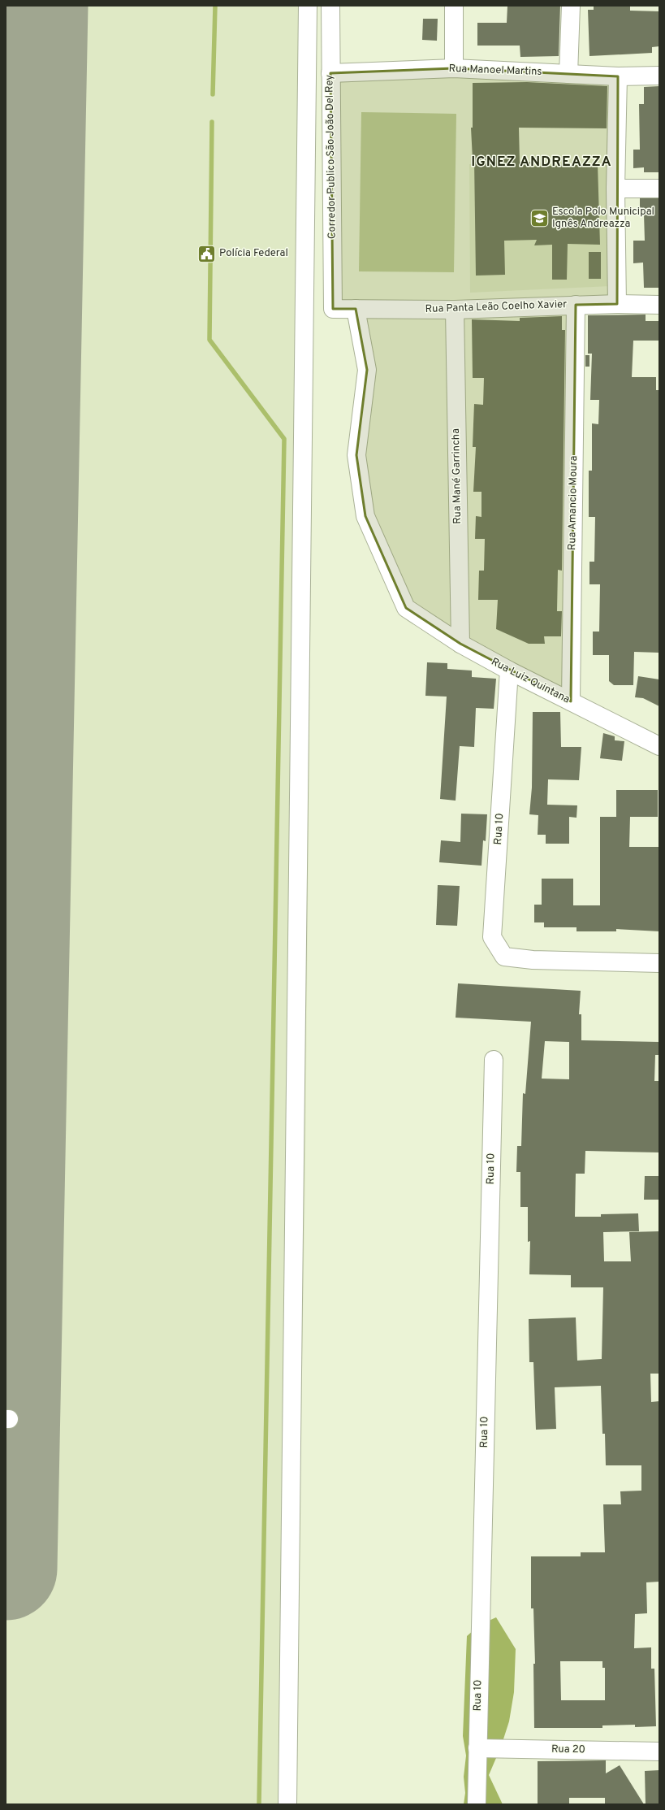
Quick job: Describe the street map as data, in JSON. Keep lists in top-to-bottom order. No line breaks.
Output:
{"streets":{"street":["Rua Manoel Martins","Corredor Publico São João Del Rey","Rua Panta Leão Coelho Xavier","Rua Mané Garrincha","Rua Amancio Moura","Rua Luiz Quintana","Rua 10","Rua 20"]},"crossings":[["Rua Manoel Martins","Corredor Publico São João Del Rey"],["Corredor Publico São João Del Rey","Rua Panta Leão Coelho Xavier"],["Rua Panta Leão Coelho Xavier","Rua Mané Garrincha"],["Rua Panta Leão Coelho Xavier","Rua Amancio Moura"],["Rua Panta Leão Coelho Xavier","Rua Luiz Quintana"],["Rua Mané Garrincha","Rua Luiz Quintana"],["Rua Amancio Moura","Rua Luiz Quintana"],["Rua Luiz Quintana","Rua 10"],["Rua 10","Rua 20"]],"districts":["IGNEZ ANDREAZZA"],"places":{"school or university":["Escola Polo Municipal Ignês Andreazza"],"public building":["Polícia Federal"]}}
